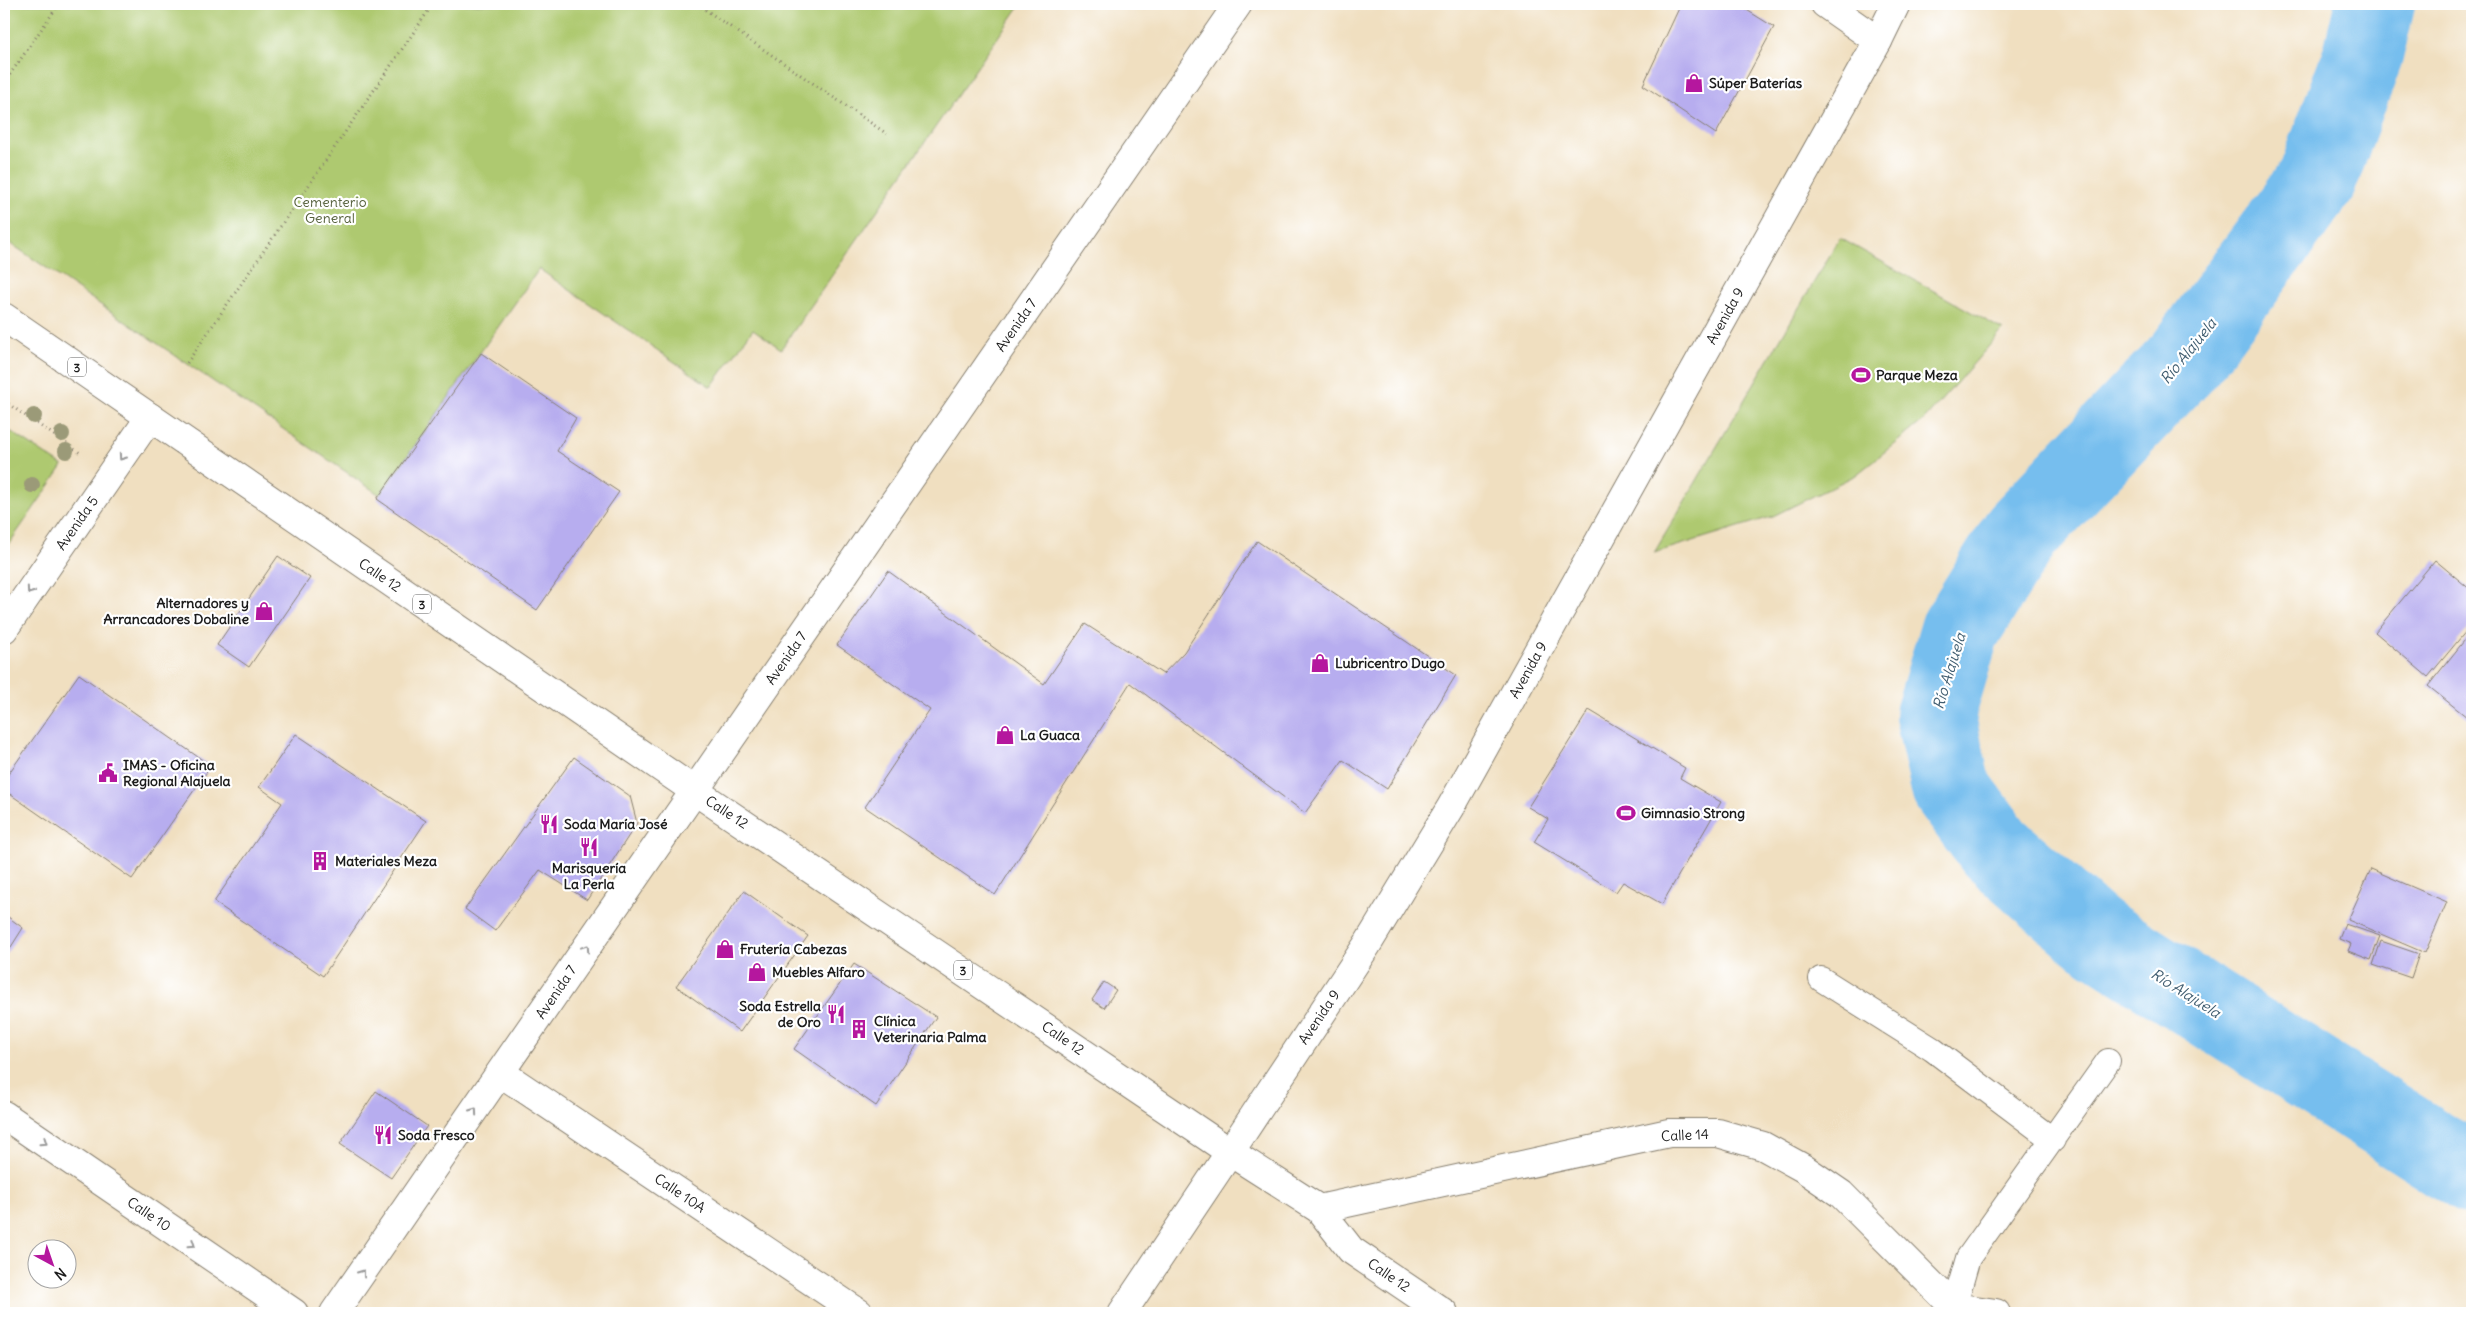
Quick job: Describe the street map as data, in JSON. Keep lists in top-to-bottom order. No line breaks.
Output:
{"streets":{"street":["Avenida 9","Avenida 7","3","Avenida 5","Calle 12","Calle 14","Calle 10A","Calle 10"]},"crossings":[["Avenida 9","Calle 12"],["Avenida 7","Calle 12"],["Avenida 7","Calle 10A"],["Avenida 5","Calle 12"],["Calle 12","Calle 14"]],"one_way":["Avenida 7","Avenida 5","Calle 10"],"water":["Río Alajuela"],"parks":["Cementerio General"],"places":{"shop":["Súper Baterías","Alternadores y Arrancadores Dobaline","Lubricentro Dugo","La Guaca","Frutería Cabezas","Muebles Alfaro"],"sports":["Parque Meza","Gimnasio Strong"],"public building":["IMAS - Oficina Regional Alajuela"],"restaurant":["Soda María José","Marisquería La Perla","Soda Estrella de Oro","Soda Fresco"],"building":["Materiales Meza","Clínica Veterinaria Palma"]},"north":"bottom right"}
